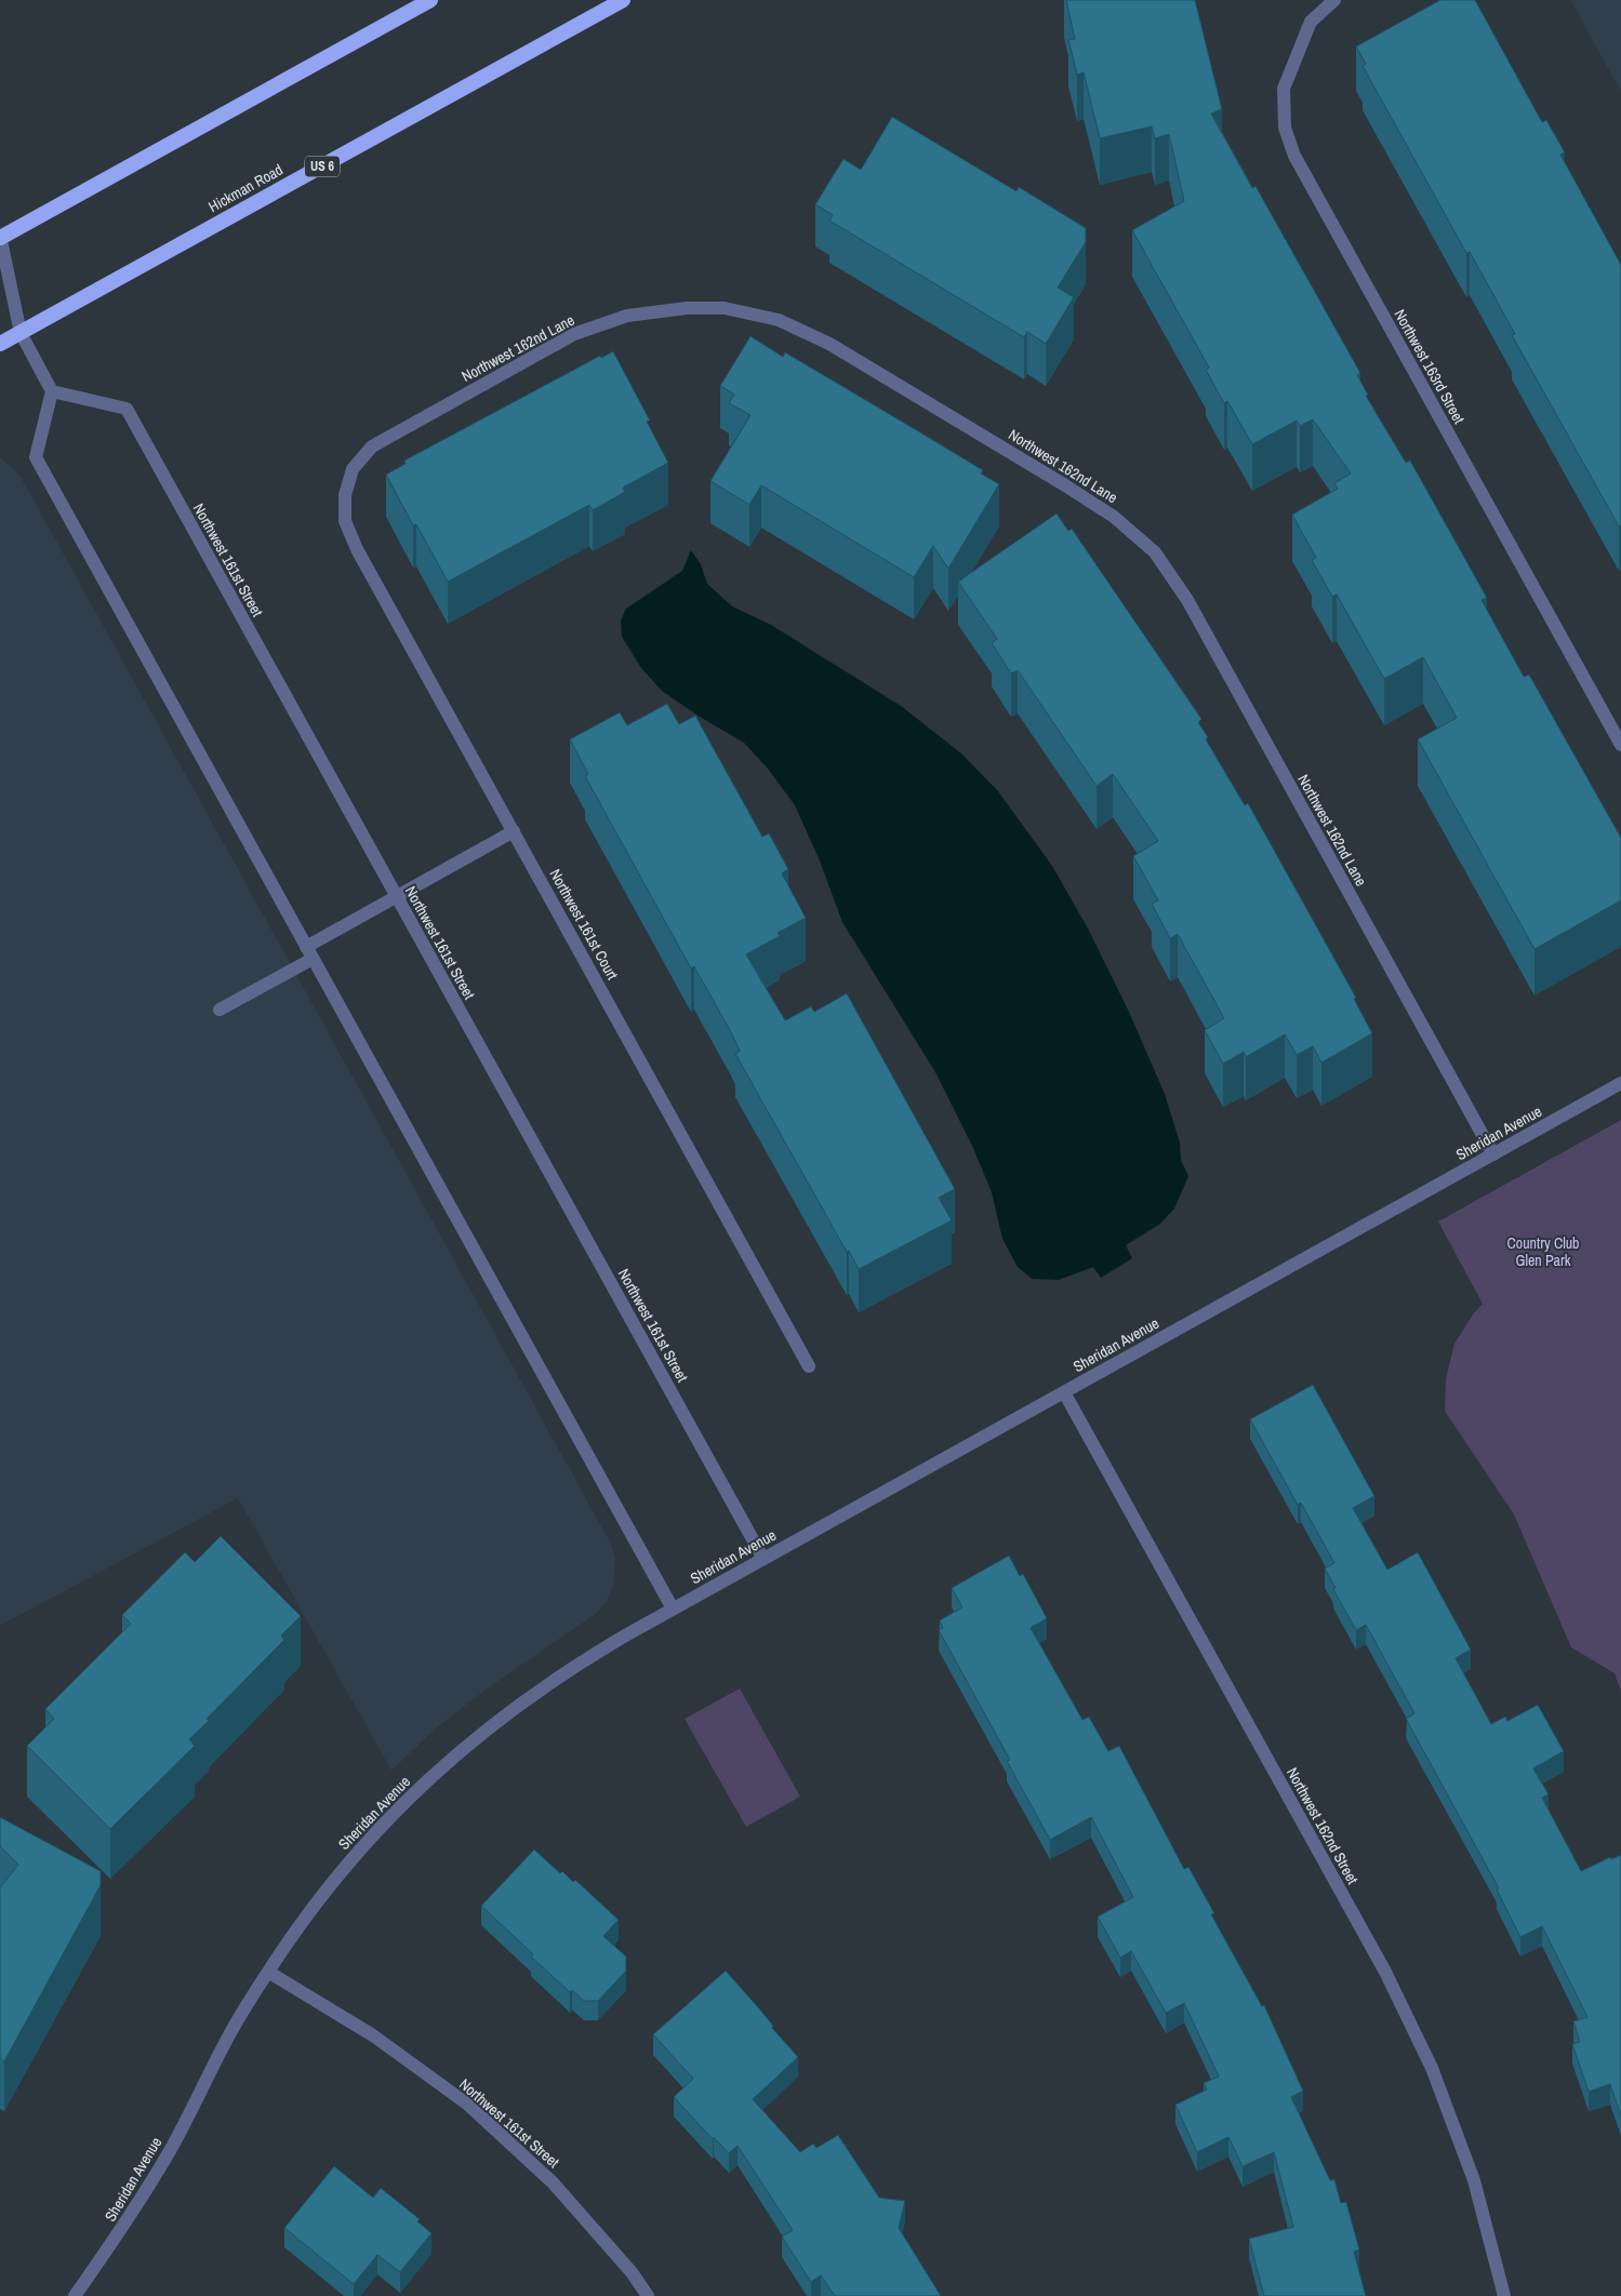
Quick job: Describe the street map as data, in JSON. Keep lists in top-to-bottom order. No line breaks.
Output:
{"streets":{"highway":["US 6","Hickman Road"],"street":["Northwest 162nd Lane","Northwest 163rd Street","Northwest 161st Street","Northwest 161st Court","Sheridan Avenue","Northwest 162nd Street"]},"crossings":[["Northwest 162nd Lane","Northwest 161st Court"],["Northwest 162nd Lane","Sheridan Avenue"],["Northwest 161st Street","Sheridan Avenue"],["Sheridan Avenue","Northwest 162nd Street"]],"parks":["Country Club Glen Park"]}
